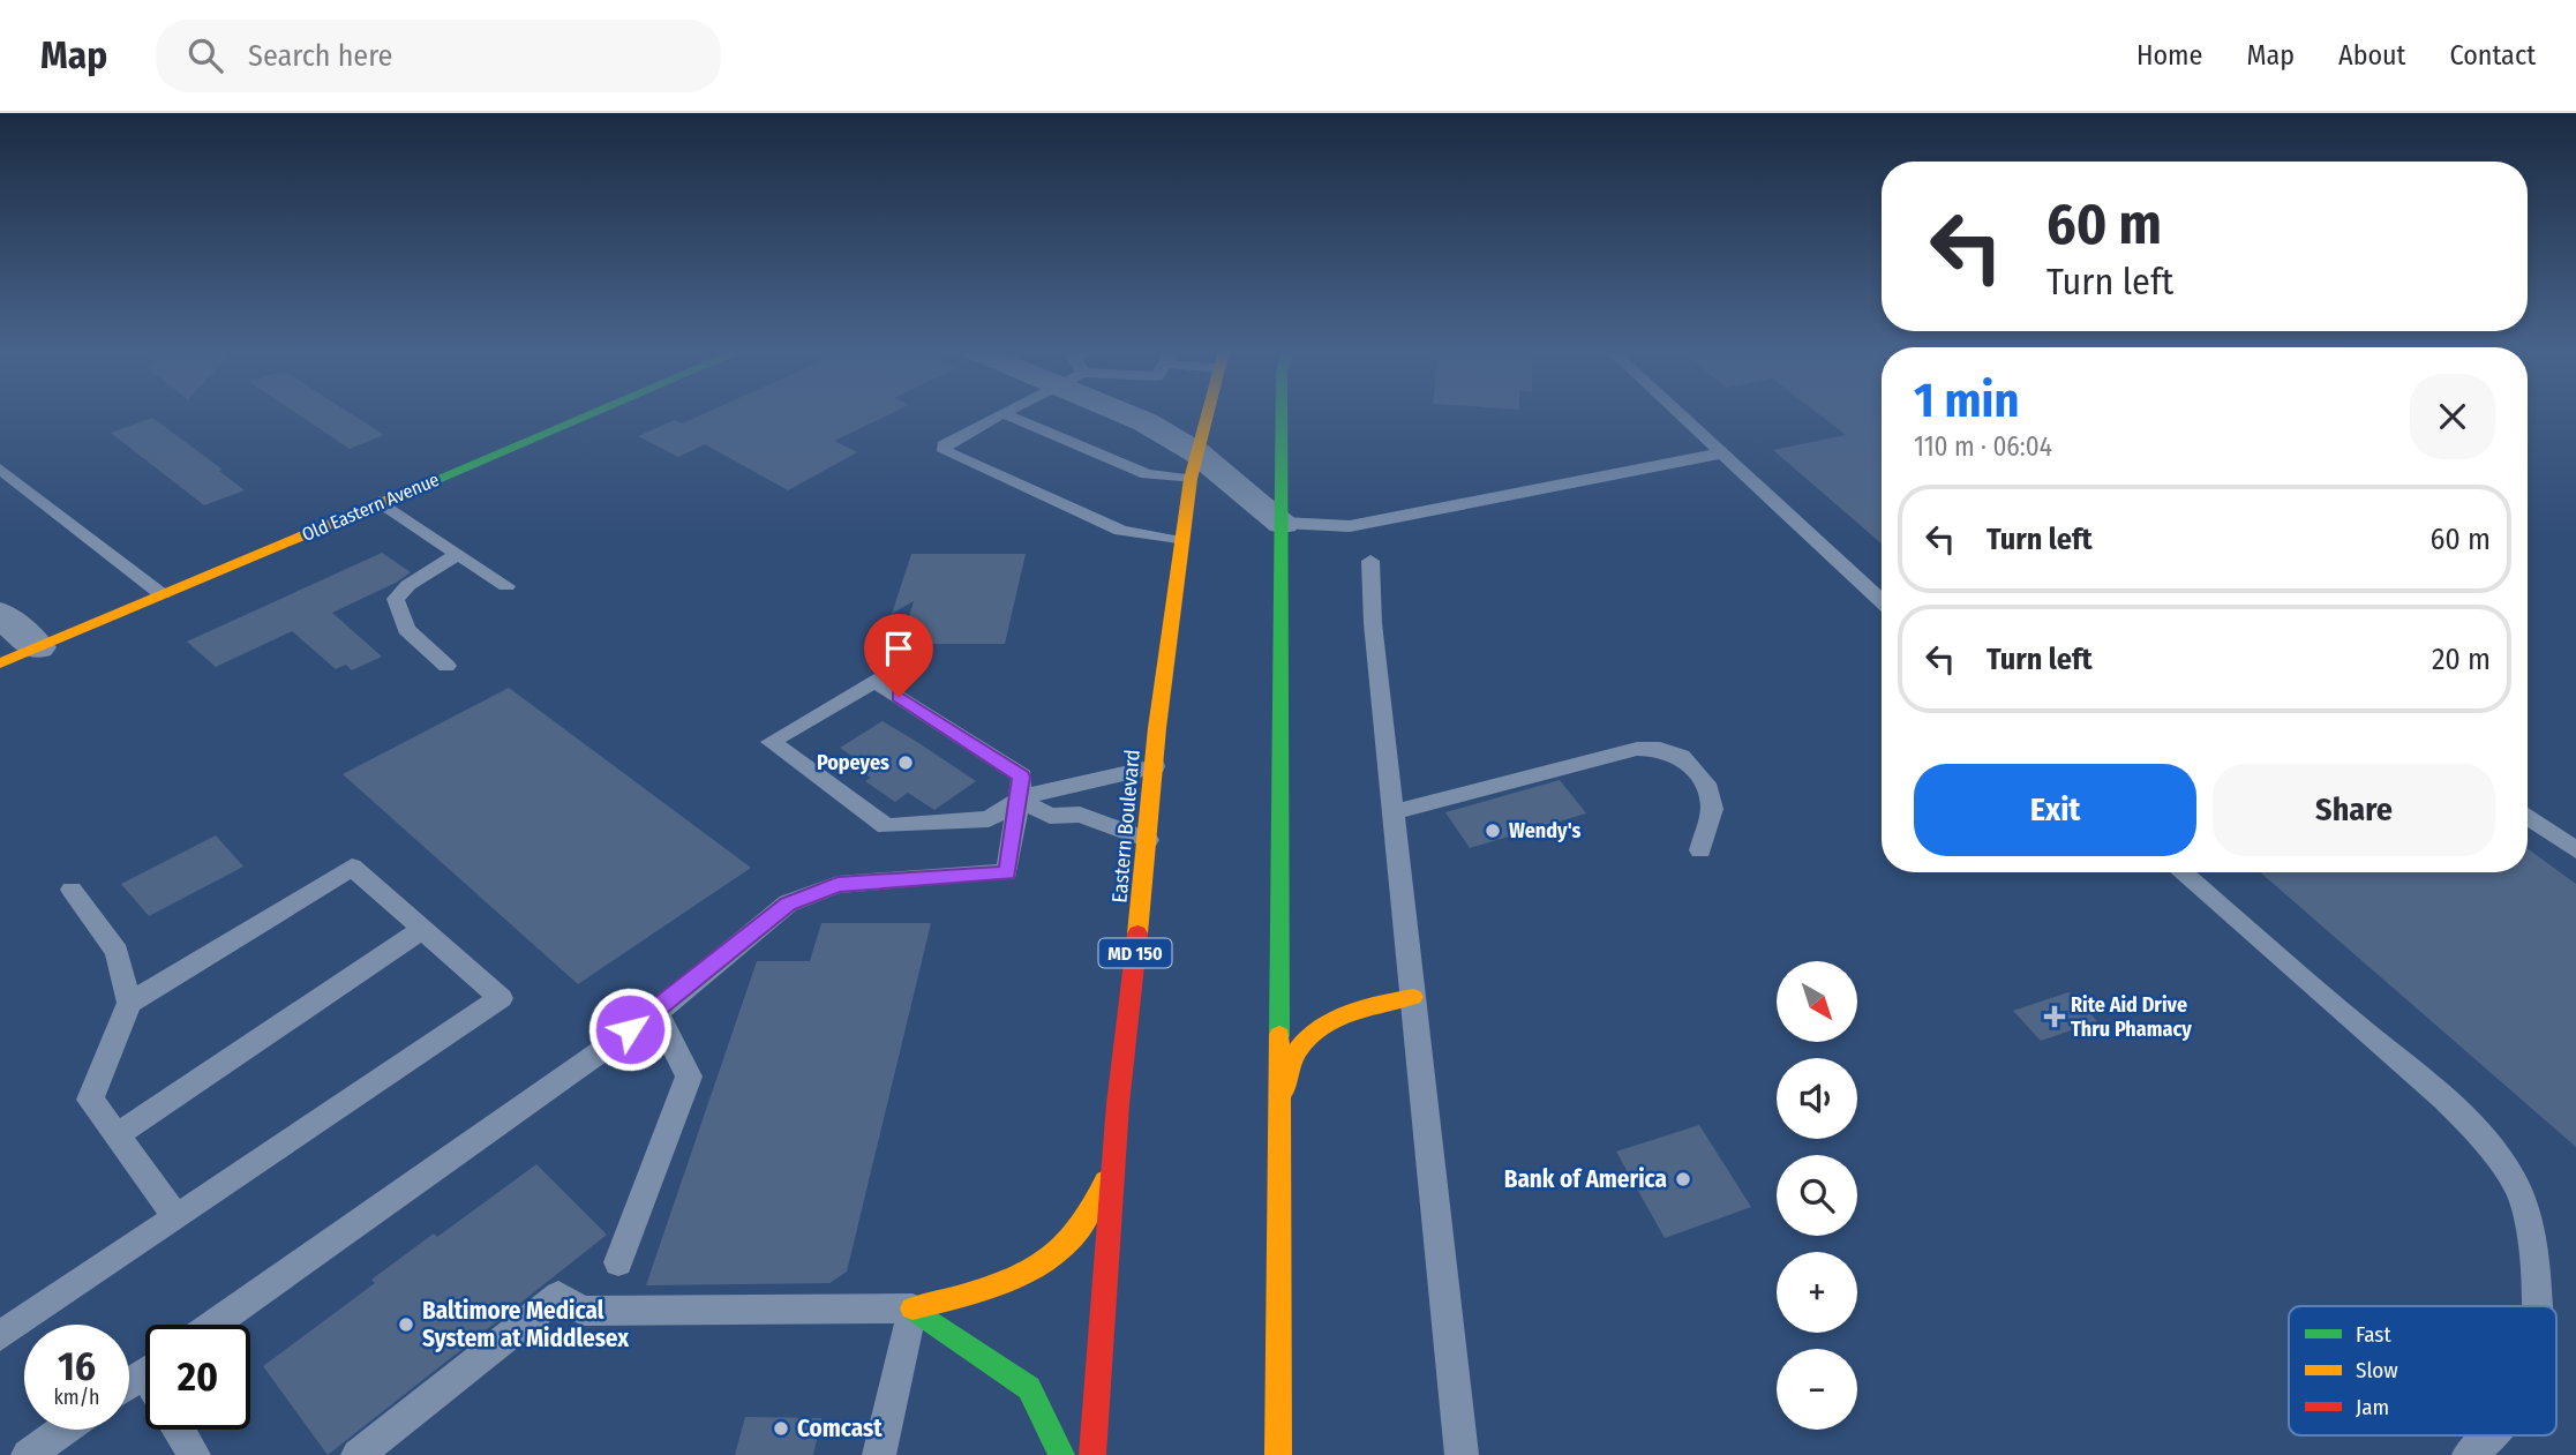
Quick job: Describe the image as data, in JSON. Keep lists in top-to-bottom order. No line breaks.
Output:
{"streets":{"main road":["Old Eastern Avenue","Eastern Boulevard","MD 150"]},"places":{"other":["Popeyes","Wendy's","Bank of America","Baltimore Medical System at Middlesex","Comcast"],"health":["Rite Aid Drive Thru Phamacy"]},"legend":["Fast","Slow","Jam"],"north":"bottom right","page":{"header":"Map","search":"Search here","nav":["Home","Map","About","Contact"],"turn":["60 m","Turn left"],"heading":["1 min","110 m · 06:04"],"list":[{"name":"Turn left","value":"60 m"},{"name":"Turn left","value":"20 m"}],"buttons":["Exit","Share"],"map_buttons":["+","−"],"speed":"16 km/h","limit":"20"}}
